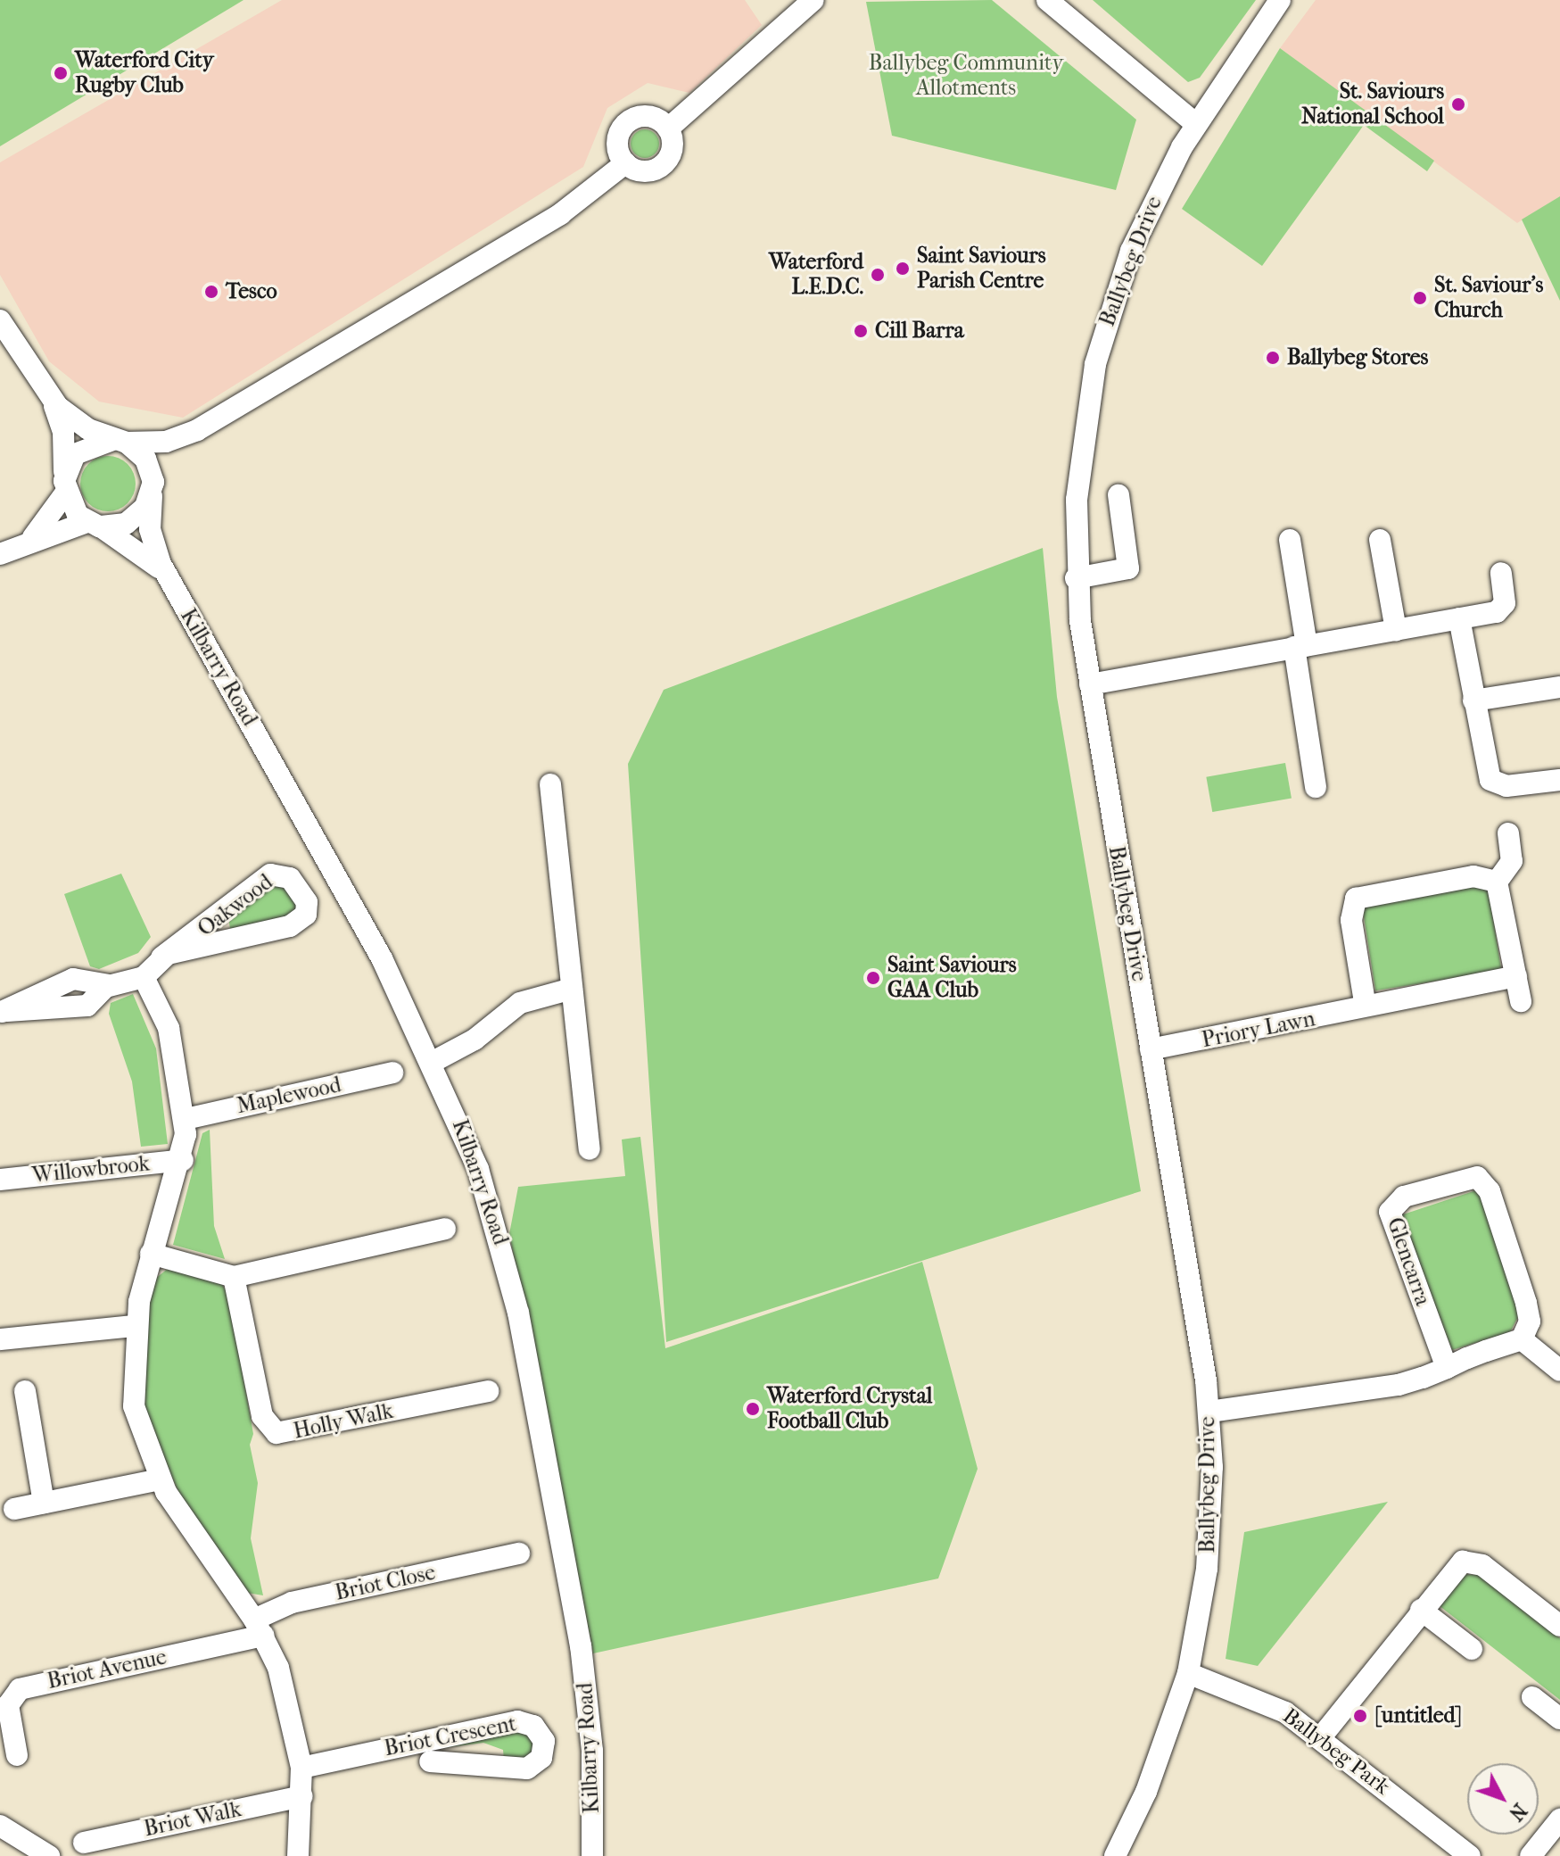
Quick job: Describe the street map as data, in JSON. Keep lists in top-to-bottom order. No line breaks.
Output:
{"streets":{"street":["Ballybeg Drive","Kilbarry Road","Oakwood","Priory Lawn","Maplewood","Willowbrook","Glencarra","Holly Walk","Briot Close","Briot Avenue","Briot Crescent","Ballybeg Park","Briot Walk"]},"crossings":[["Ballybeg Drive","Priory Lawn"],["Ballybeg Drive","Ballybeg Park"],["Briot Close","Briot Avenue"]],"parks":["Ballybeg Community Allotments"],"places":["Waterford City Rugby Club","St. Saviours National School","Saint Saviours Parish Centre","Waterford L.E.D.C.","Tesco","St. Saviour's Church","Cill Barra","Ballybeg Stores","Saint Saviours GAA Club","Waterford Crystal Football Club","[untitled]"],"north":"bottom right"}
